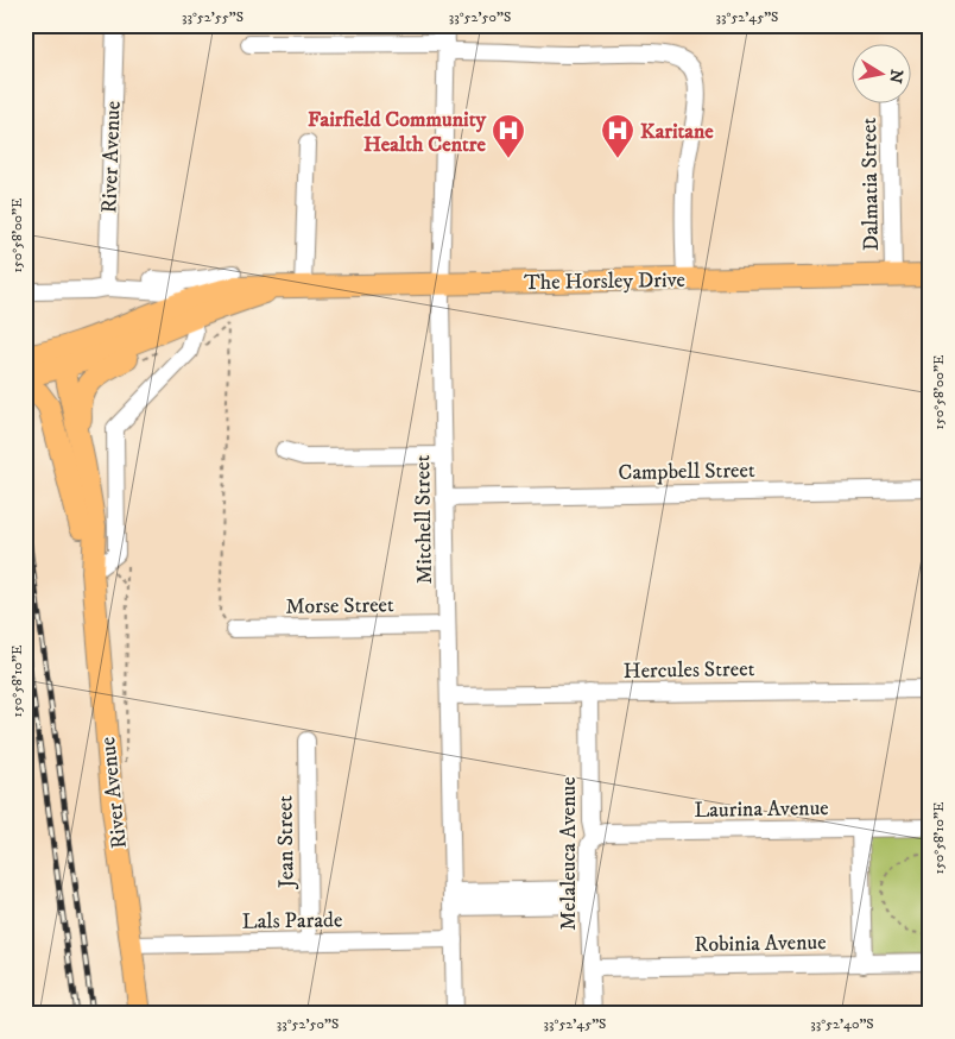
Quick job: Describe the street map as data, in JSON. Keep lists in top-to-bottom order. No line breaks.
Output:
{"streets":{"main road":["River Avenue","The Horsley Drive"],"street":["Dalmatia Street","Campbell Street","Mitchell Street","Morse Street","Hercules Street","Laurina Avenue","Jean Street","Melaleuca Avenue","Lals Parade","Robinia Avenue"]},"crossings":[["River Avenue","The Horsley Drive"],["River Avenue","Lals Parade"],["Dalmatia Street","The Horsley Drive"],["The Horsley Drive","Mitchell Street"],["Campbell Street","Mitchell Street"],["Mitchell Street","Morse Street"],["Mitchell Street","Hercules Street"],["Mitchell Street","Lals Parade"],["Hercules Street","Melaleuca Avenue"],["Laurina Avenue","Melaleuca Avenue"],["Jean Street","Lals Parade"],["Melaleuca Avenue","Robinia Avenue"]],"places":{"hospital":["Fairfield Community Health Centre","Karitane"]},"north":"right","coordinates":["33°52'55\"S","33°52'50\"S","33°52'45\"S","150°58'00\"E","150°58'10\"E","33°52'40\"S"]}
